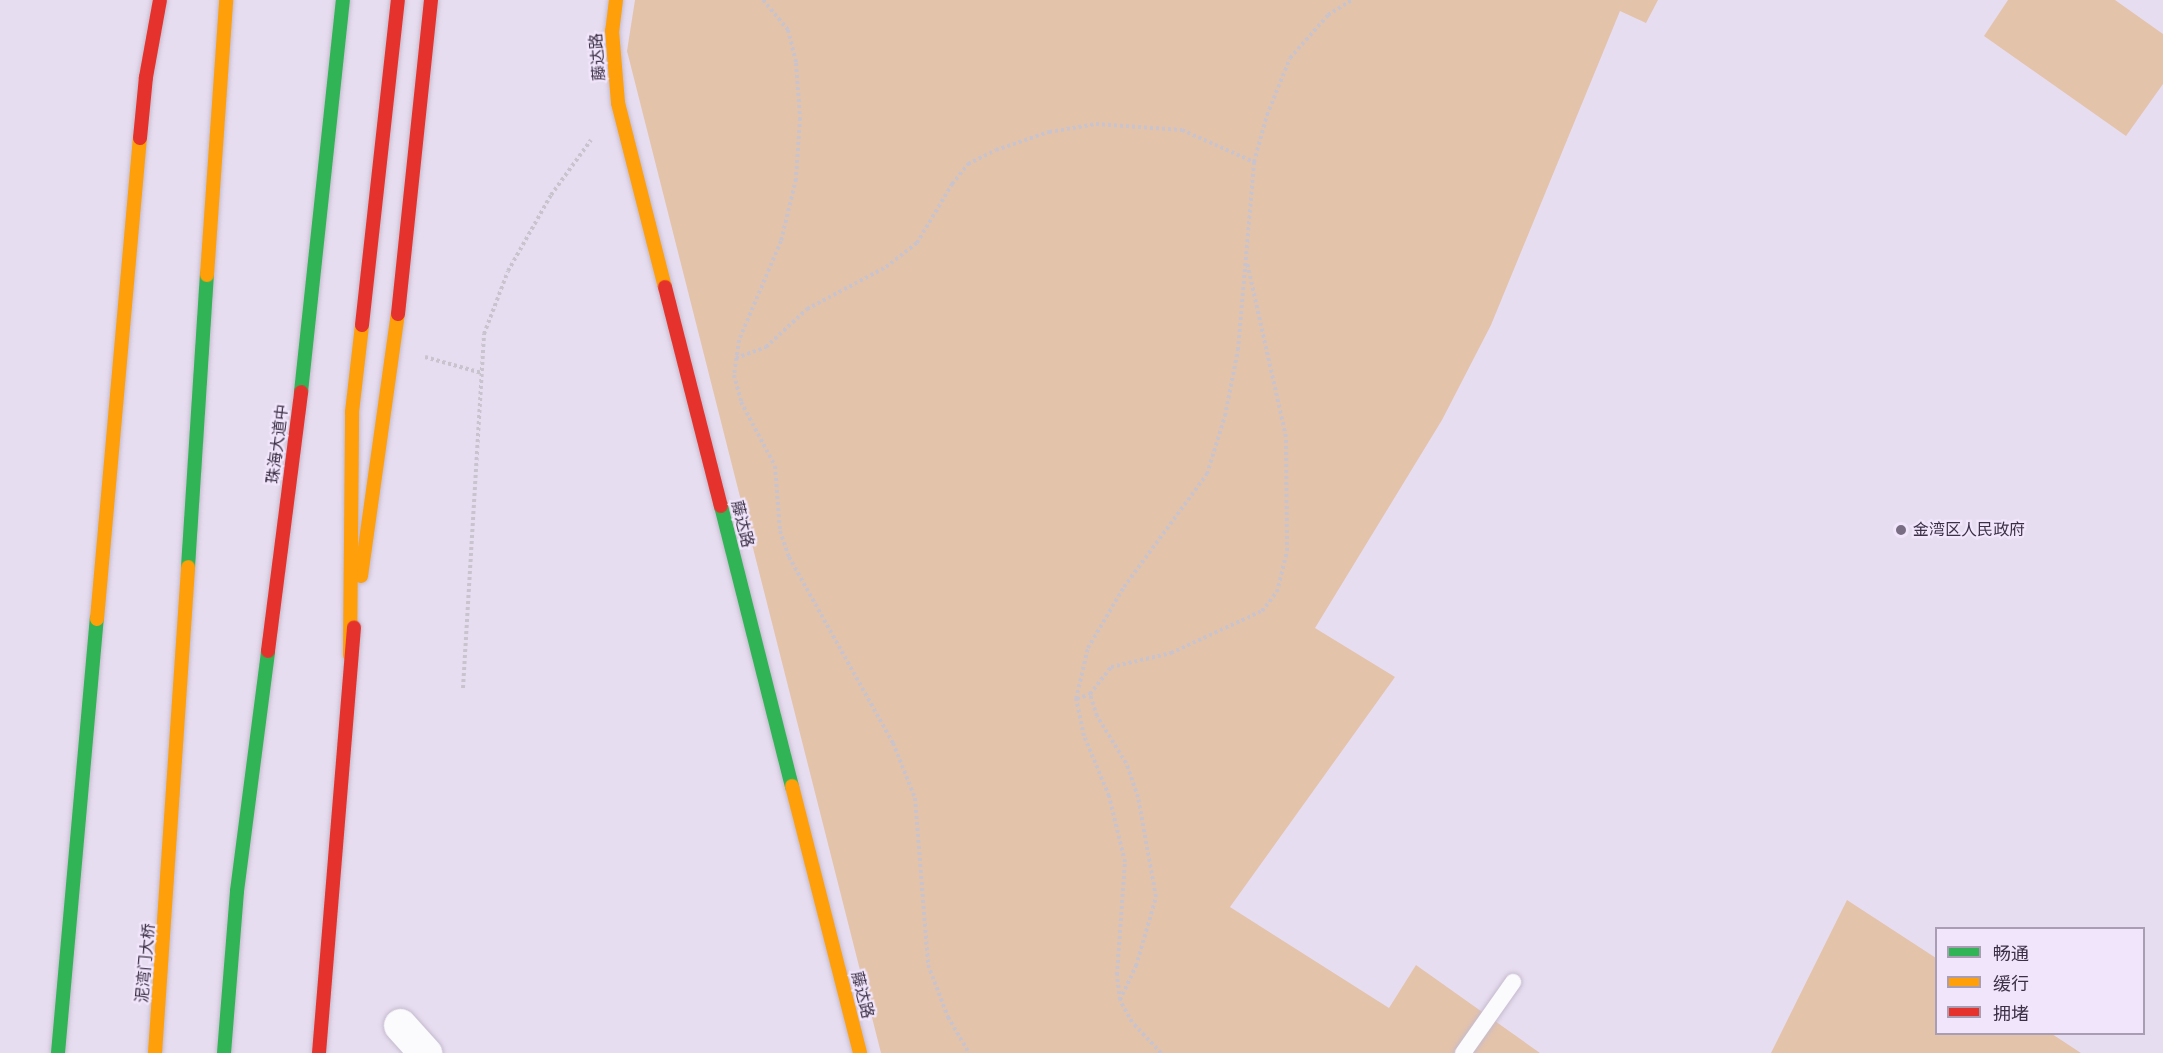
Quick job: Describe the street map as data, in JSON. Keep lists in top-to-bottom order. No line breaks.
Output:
{"streets":{"main road":["藤达路","珠海大道中","泥湾门大桥"]},"places":["金湾区人民政府"],"legend":["畅通","缓行","拥堵"]}
